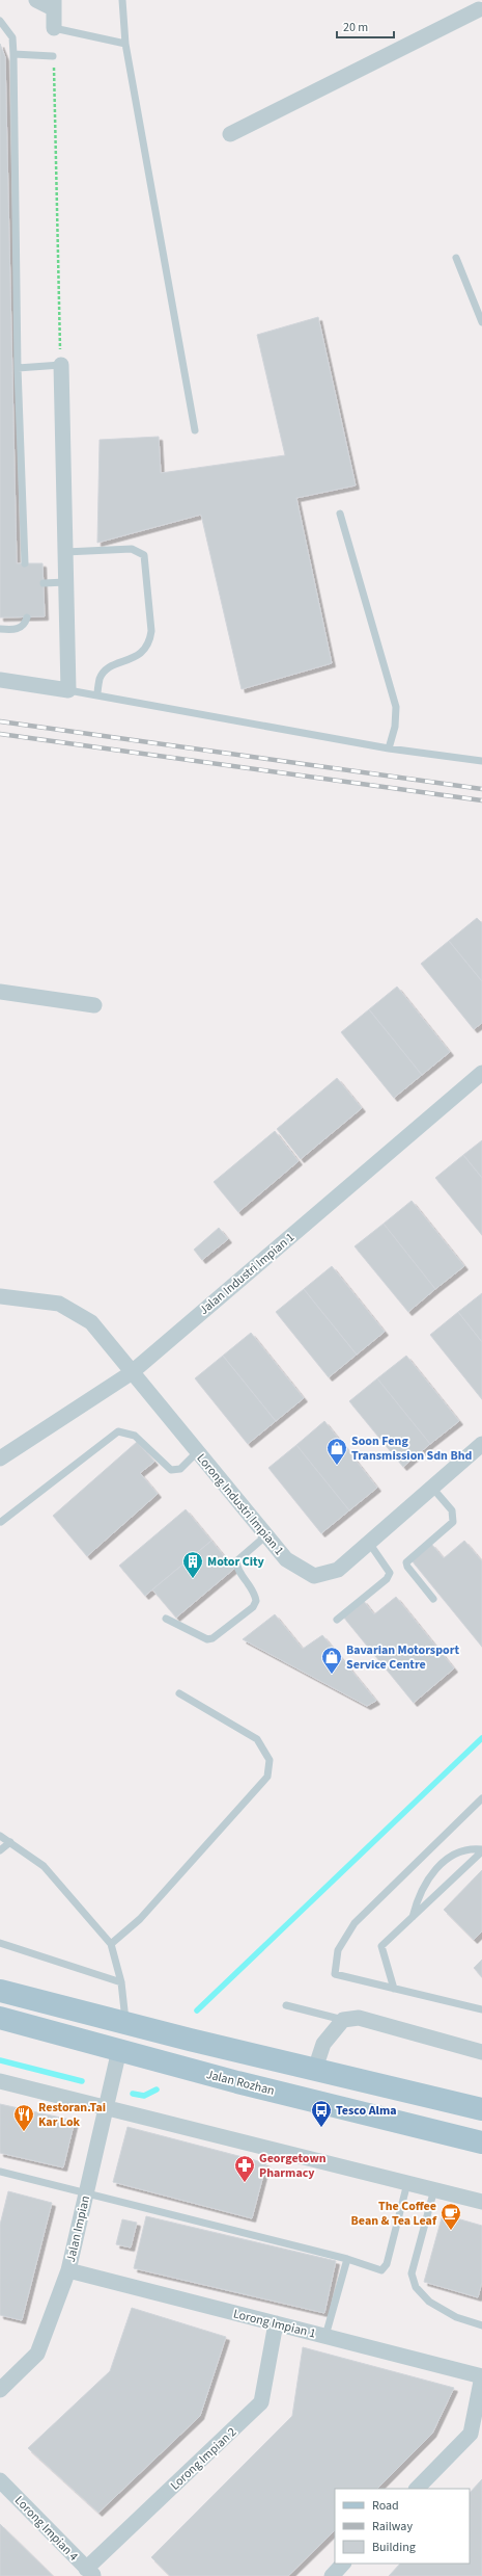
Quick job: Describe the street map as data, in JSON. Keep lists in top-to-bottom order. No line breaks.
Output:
{"streets":{"main road":["Jalan Rozhan"],"street":["Jalan Industri Impian 1","Lorong Industri Impian 1","Jalan Impian","Lorong Impian 1","Lorong Impian 2","Lorong Impian 4"]},"crossings":[["Jalan Industri Impian 1","Lorong Industri Impian 1"],["Jalan Rozhan","Jalan Impian"],["Jalan Impian","Lorong Impian 1"],["Lorong Impian 1","Lorong Impian 2"],["Lorong Impian 2","Lorong Impian 4"]],"places":{"shop":["Soon Feng Transmission Sdn Bhd","Bavarian Motorsport Service Centre"],"building":["Motor City"],"bus stop":["Tesco Alma"],"restaurant":["Restoran.Tai Kar Lok"],"pharmacy":["Georgetown Pharmacy"],"cafe":["The Coffee Bean & Tea Leaf"]},"legend":["Road","Railway","Building"],"scale_bar":"20 m"}
